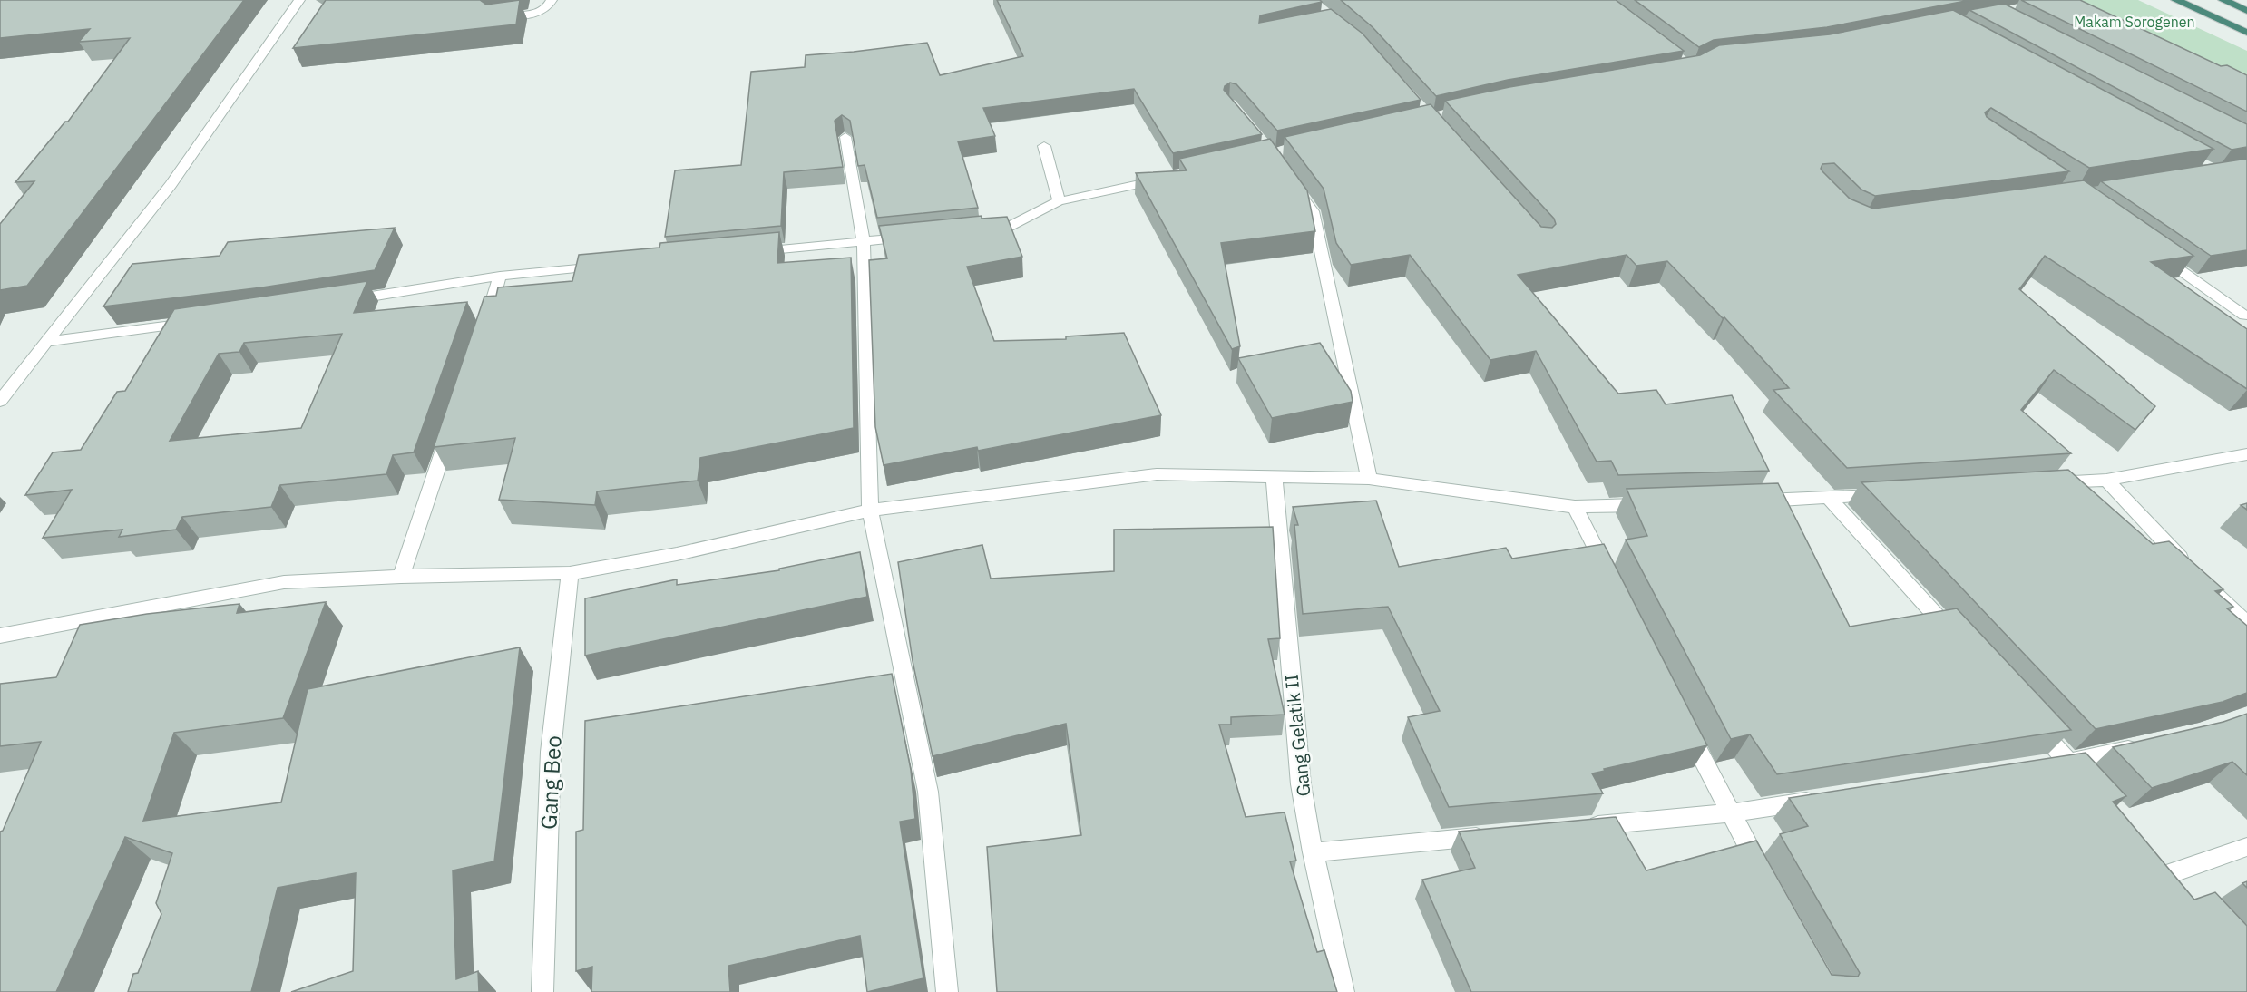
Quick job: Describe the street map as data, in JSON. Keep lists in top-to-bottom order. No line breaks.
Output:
{"streets":{"street":["Gang Gelatik II","Gang Beo"]},"parks":["Makam Sorogenen"]}
